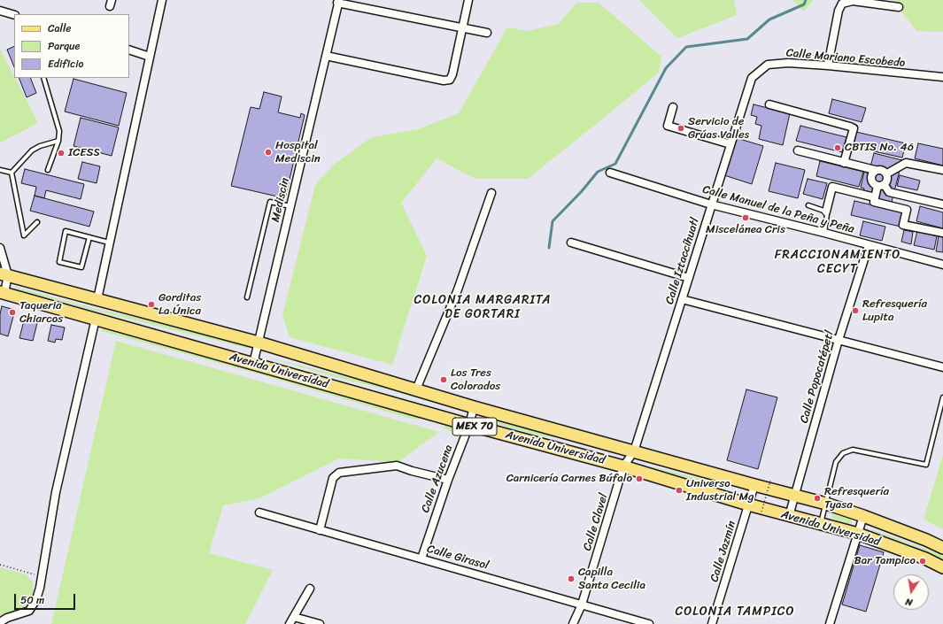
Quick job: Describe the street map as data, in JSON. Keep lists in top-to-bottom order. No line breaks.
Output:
{"streets":{"main road":["Avenida Universidad","MEX 70"],"street":["Calle Mariano Escobedo","Mediscin","Calle Manuel de la Peña y Peña","Calle Iztaccíhuatl","Calle Popocatépetl","Calle Azucena","Calle Clavel","Calle Jazmín","Calle Girasol"]},"crossings":[["Calle Mariano Escobedo","Calle Iztaccíhuatl"],["Mediscin","Avenida Universidad"],["Calle Manuel de la Peña y Peña","Calle Iztaccíhuatl"],["Calle Manuel de la Peña y Peña","Calle Popocatépetl"],["Calle Iztaccíhuatl","Avenida Universidad"],["Calle Iztaccíhuatl","Calle Clavel"],["Avenida Universidad","Calle Popocatépetl"],["Avenida Universidad","Calle Azucena"],["Avenida Universidad","Calle Clavel"],["Avenida Universidad","Calle Jazmín"],["Calle Azucena","Calle Girasol"],["Calle Clavel","Calle Girasol"]],"districts":["FRACCIONAMIENTO CECYT","COLONIA MARGARITA DE GORTARI","COLONIA TAMPICO"],"places":["Servicio de Grúas Valles","CBTIS No. 46","Hospital Mediscin","ICESS","Miscelánea Cris","Gorditas La Única","Refresquería Lupita","Taqueria Chiarcos","Los Tres Colorados","Carnicería Carnes Búfalo","Universo Industrial Mg","Refresquería Tyasa","Bar Tampico","Capilla Santa Cecilia"],"legend":["Calle","Parque","Edificio"],"scale_bar":"50 m","north":"bottom"}
